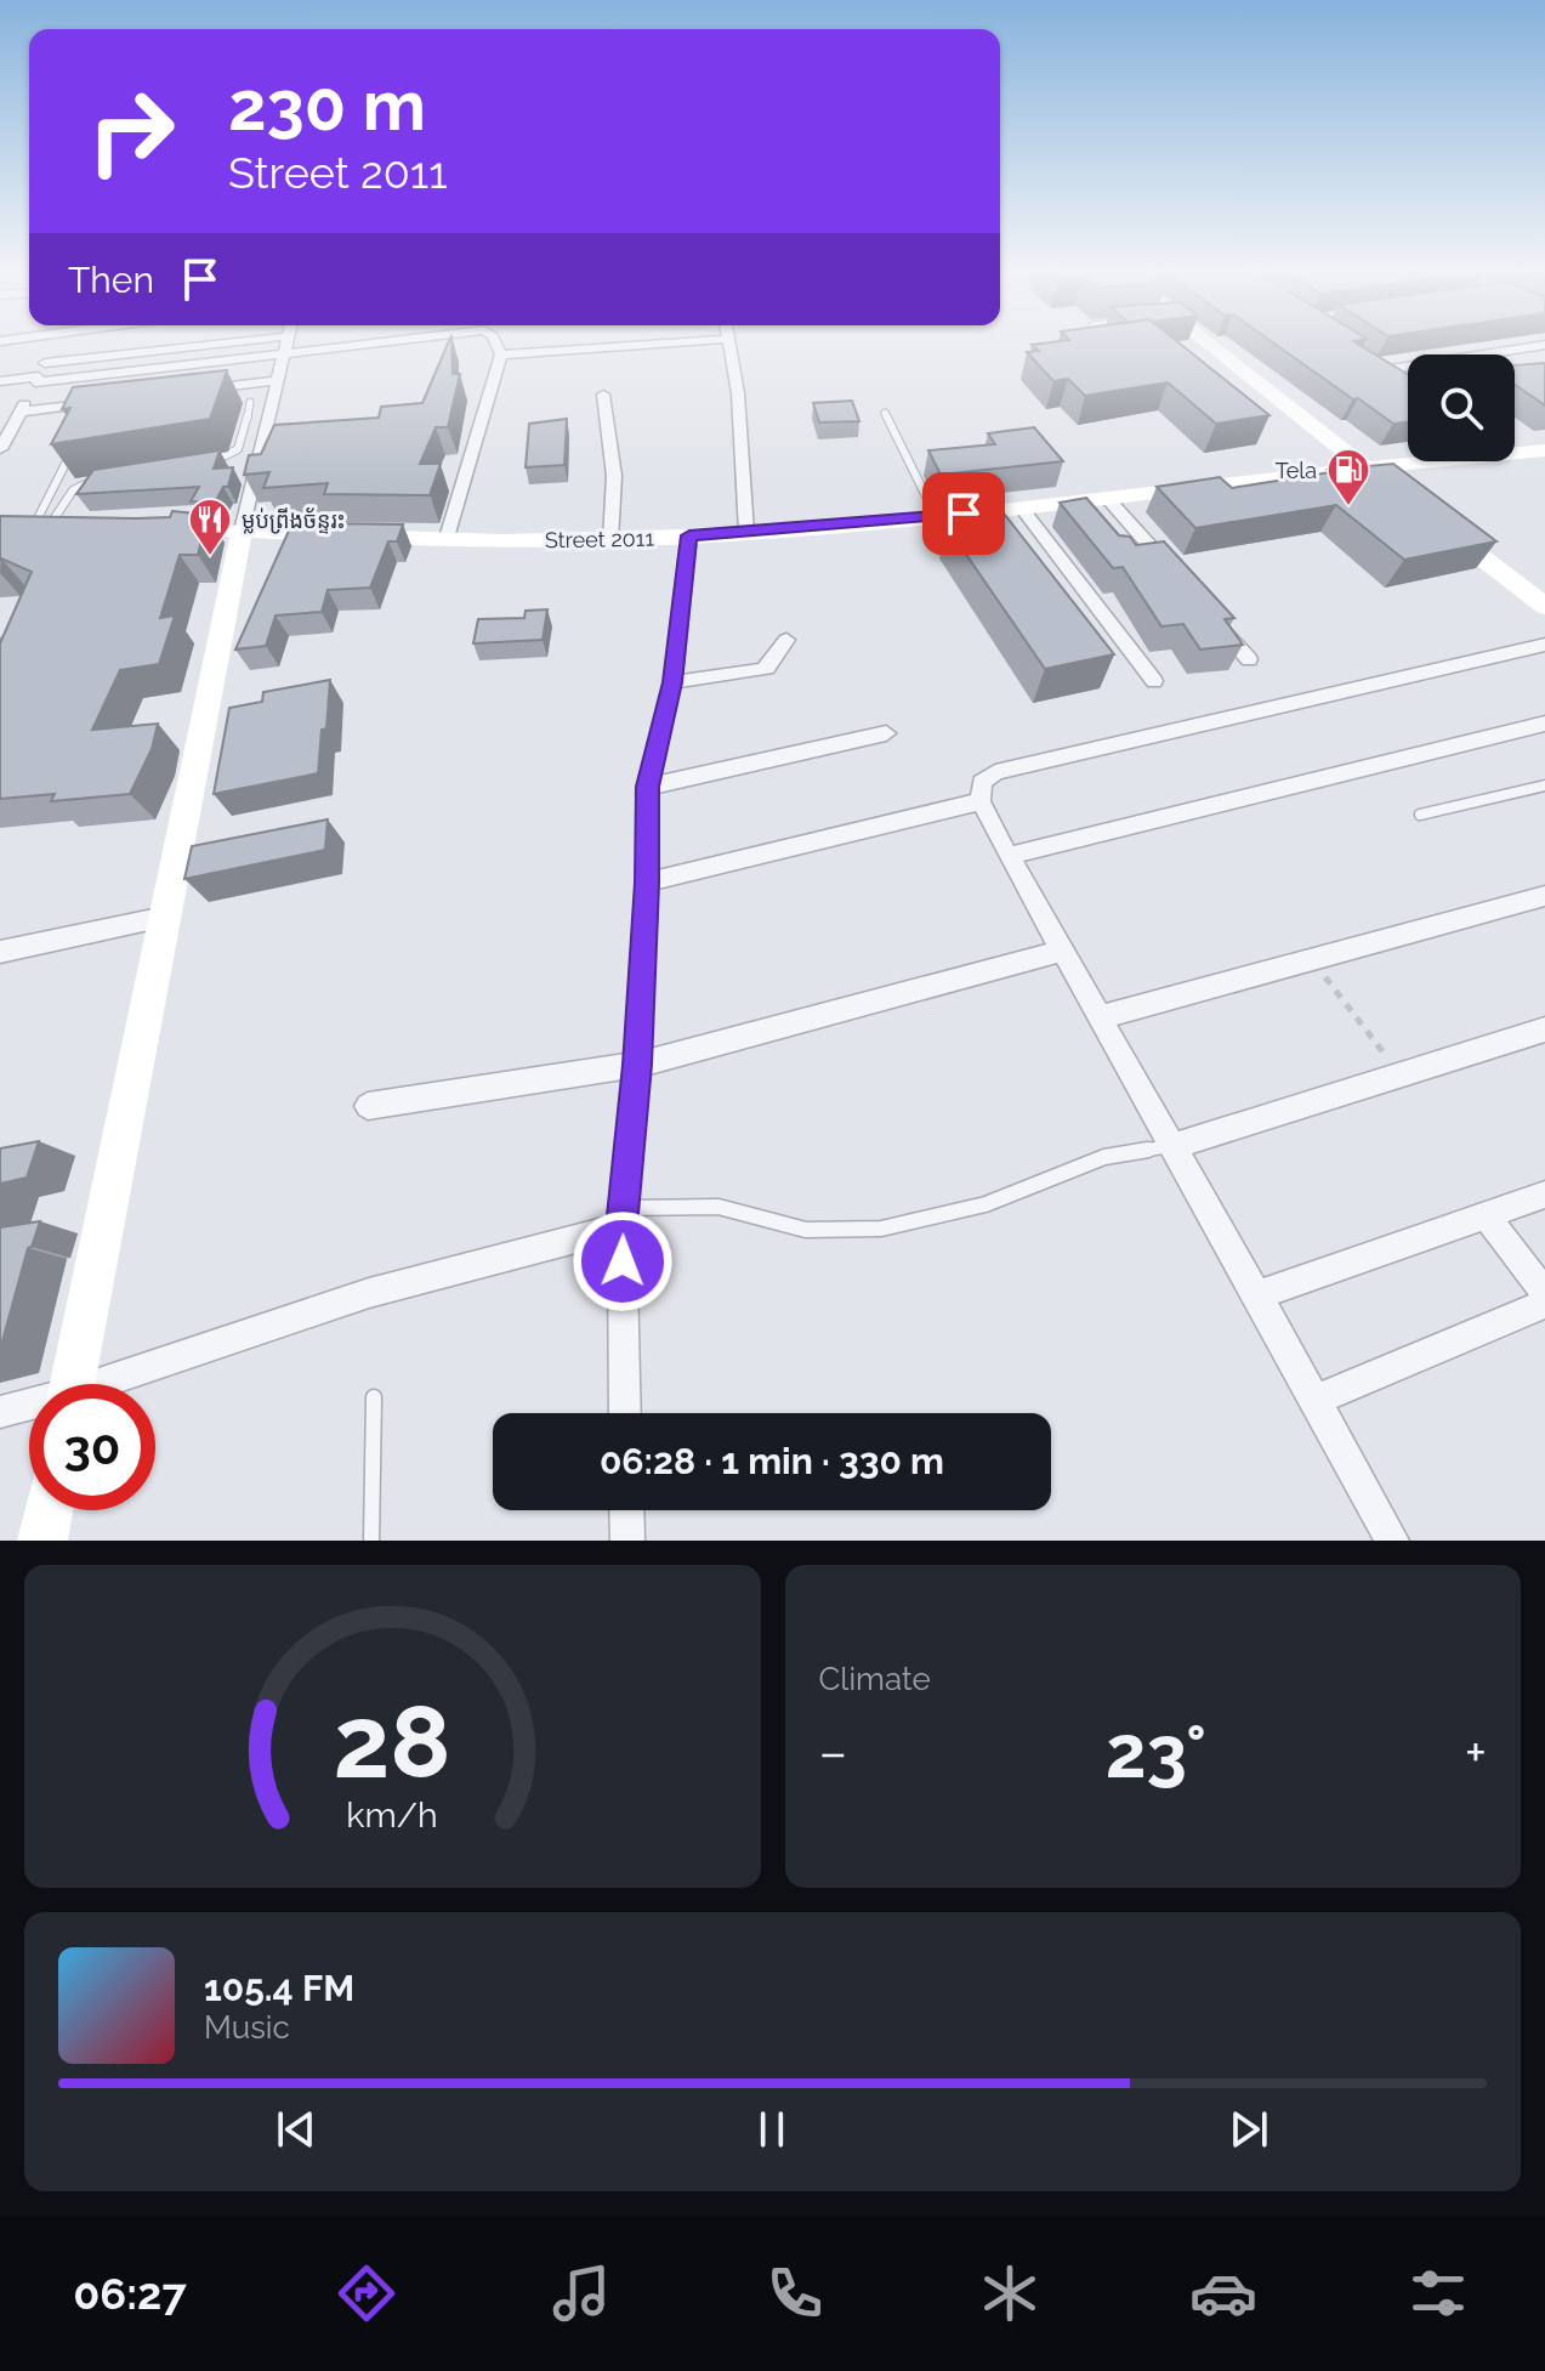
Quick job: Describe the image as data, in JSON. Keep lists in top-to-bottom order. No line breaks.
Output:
{"streets":{"main road":["Street 2011"]},"places":{"fuel station":["Tela"],"restaurant":["ម្លប់ព្រីងច័ន្ទរះ"]},"page":{"turn":["230 m","Street 2011"],"then":"Then","limit":"30","trip":"06:28 · 1 min · 330 m","tile":"Climate","heat":["−","23°","+"],"song":["105.4 FM","Music"],"tabs":"06:27","gauge":["28","km/h"]}}
